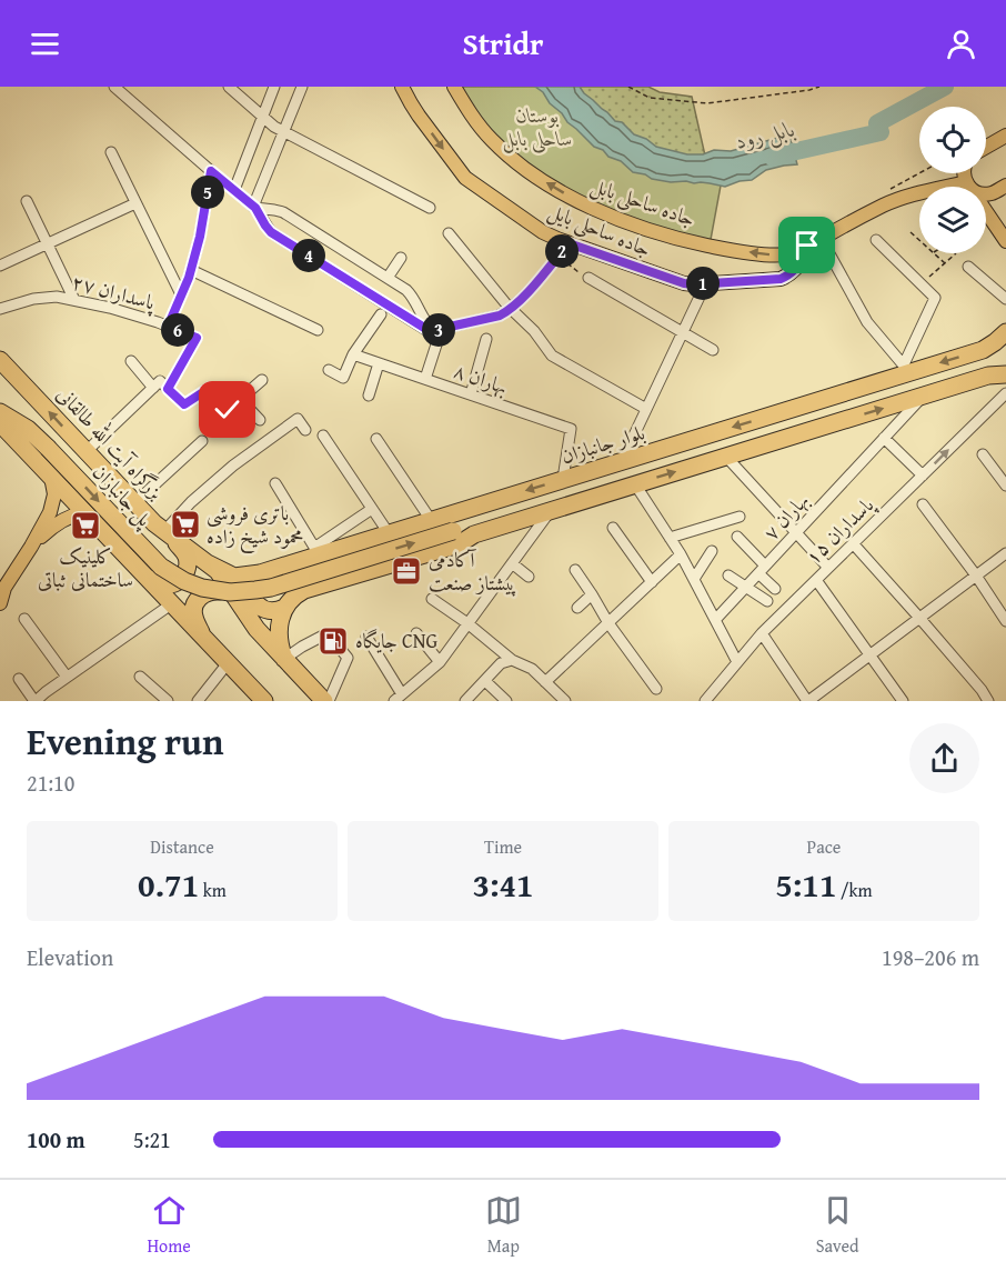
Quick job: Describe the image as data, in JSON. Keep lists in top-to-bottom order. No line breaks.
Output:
{"streets":{"highway":["بزرگراه آیت الله طالقانی","بلوار جانبازان","پل جانبازان"],"main road":["جاده ساحلی بابل","جاده ساحلی بایل"],"street":["پاسداران ۲۷","بهاران ۸","بهاران ۷","پاسداران ۱۵"]},"crossings":[["جاده ساحلی بابل","جاده ساحلی بایل"],["بهاران ۸","بلوار جانبازان"],["بزرگراه آیت الله طالقانی","بلوار جانبازان"]],"one_way":["جاده ساحلی بابل","جاده ساحلی بایل","پل جانبازان"],"water":["بابل رود"],"parks":["بوستان ساحلی بابل"],"places":{"supermarket":["باتری فروشی محمود شیخ زاده","کلینیک ساختمانی ثباتی"],"office":["آکادمی پیشتاز صنعت"],"fuel station":["جایگاه CNG"]},"page":{"header":"Stridr","pins":["5","2","4","1","3","6"],"heading":["Evening run","21:10"],"stats":[["Distance","0.71 km"],["Time","3:41"],["Pace","5:11 /km"]],"chart":["Elevation","198–206 m"],"list":[{"name":"100 m","note":"5:21"}],"tabs":["Home","Map","Saved"]}}
